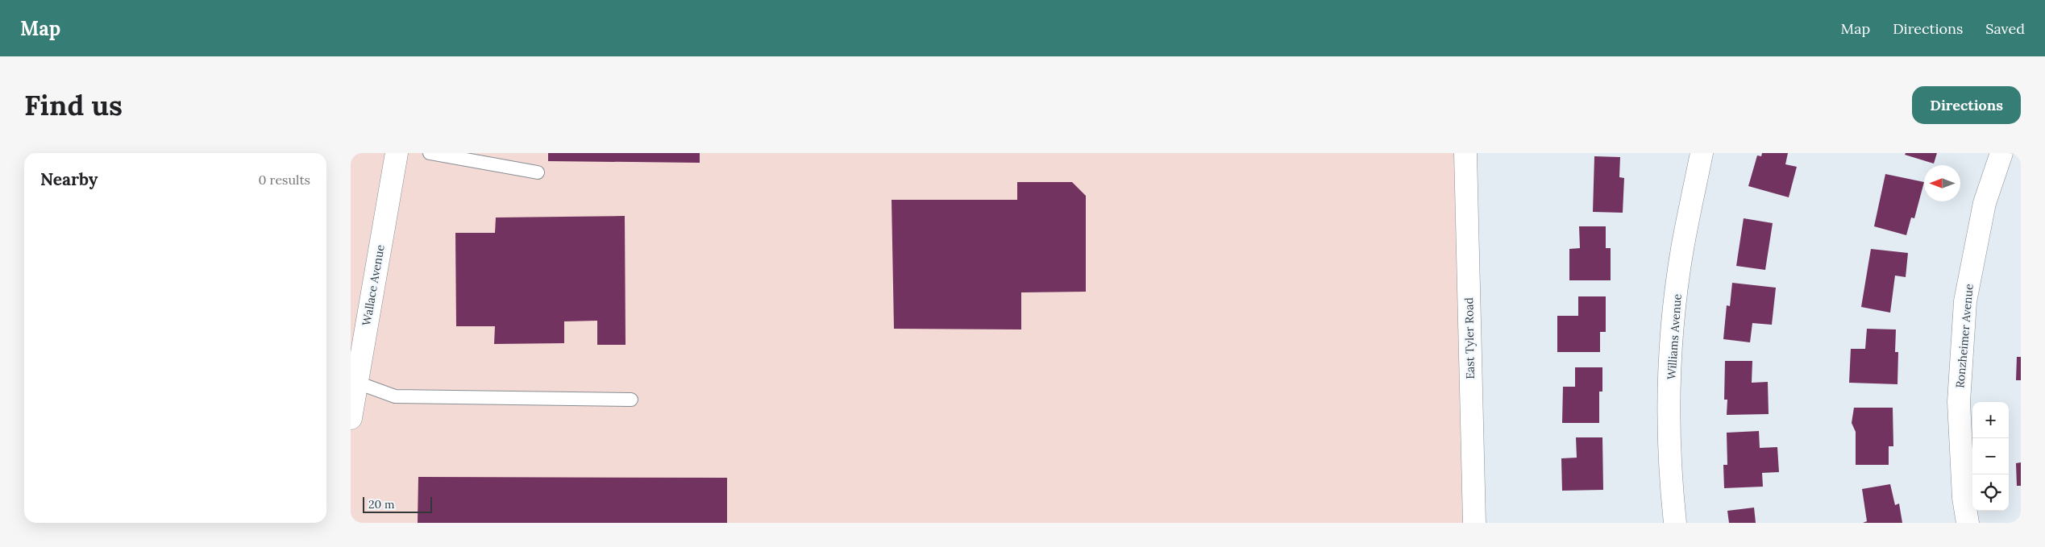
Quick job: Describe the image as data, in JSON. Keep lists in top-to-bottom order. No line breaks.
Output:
{"streets":{"street":["Wallace Avenue","Ronzheimer Avenue","Williams Avenue","East Tyler Road"]},"scale_bar":"20 m","north":"left","page":{"header":"Map","nav":["Map","Directions","Saved"],"buttons":"Directions","title":"Find us","heading":["Nearby","0 results"],"map_buttons":["+","−"],"scale":"20 m"}}
